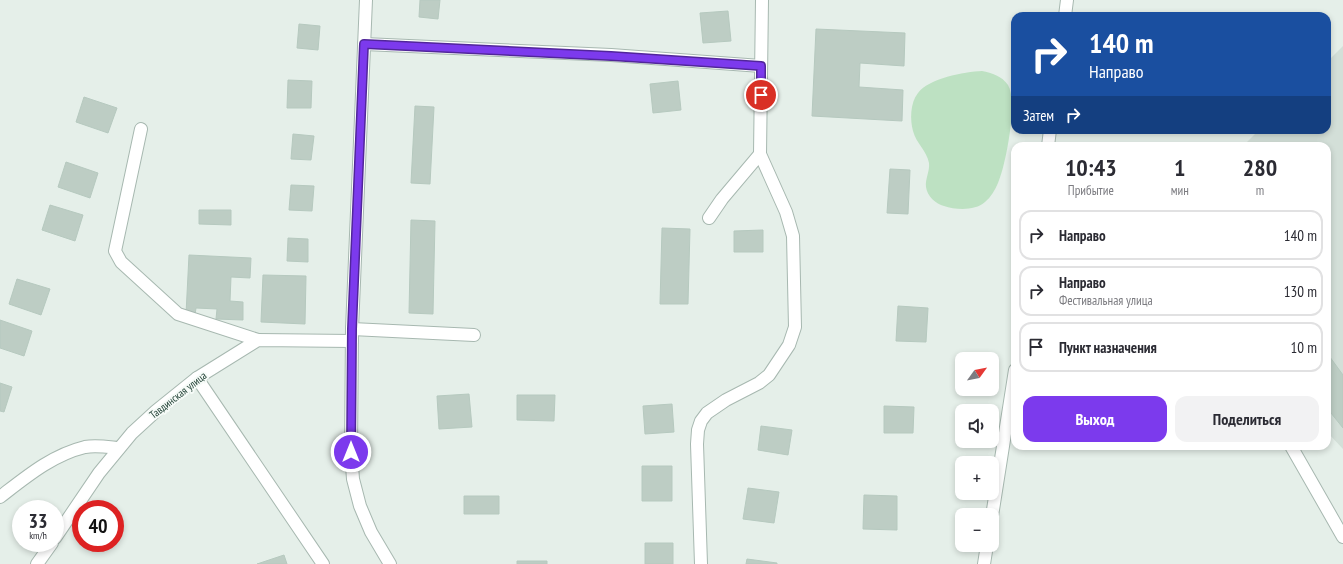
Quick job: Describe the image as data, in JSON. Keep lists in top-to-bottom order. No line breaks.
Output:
{"streets":{"street":["Тавдинская улица"]},"north":"top right","page":{"turn":["140 m","Направо"],"then":"Затем","eta":["10:43","Прибытие","1","мин","280","m"],"list":[{"name":"Направо","value":"140 m"},{"name":"Направо","note":"Фестивальная улица","value":"130 m"},{"name":"Пункт назначения","value":"10 m"}],"map_buttons":["+","−"],"buttons":["Выход","Поделиться"],"speed":"33 km/h","limit":"40"}}
